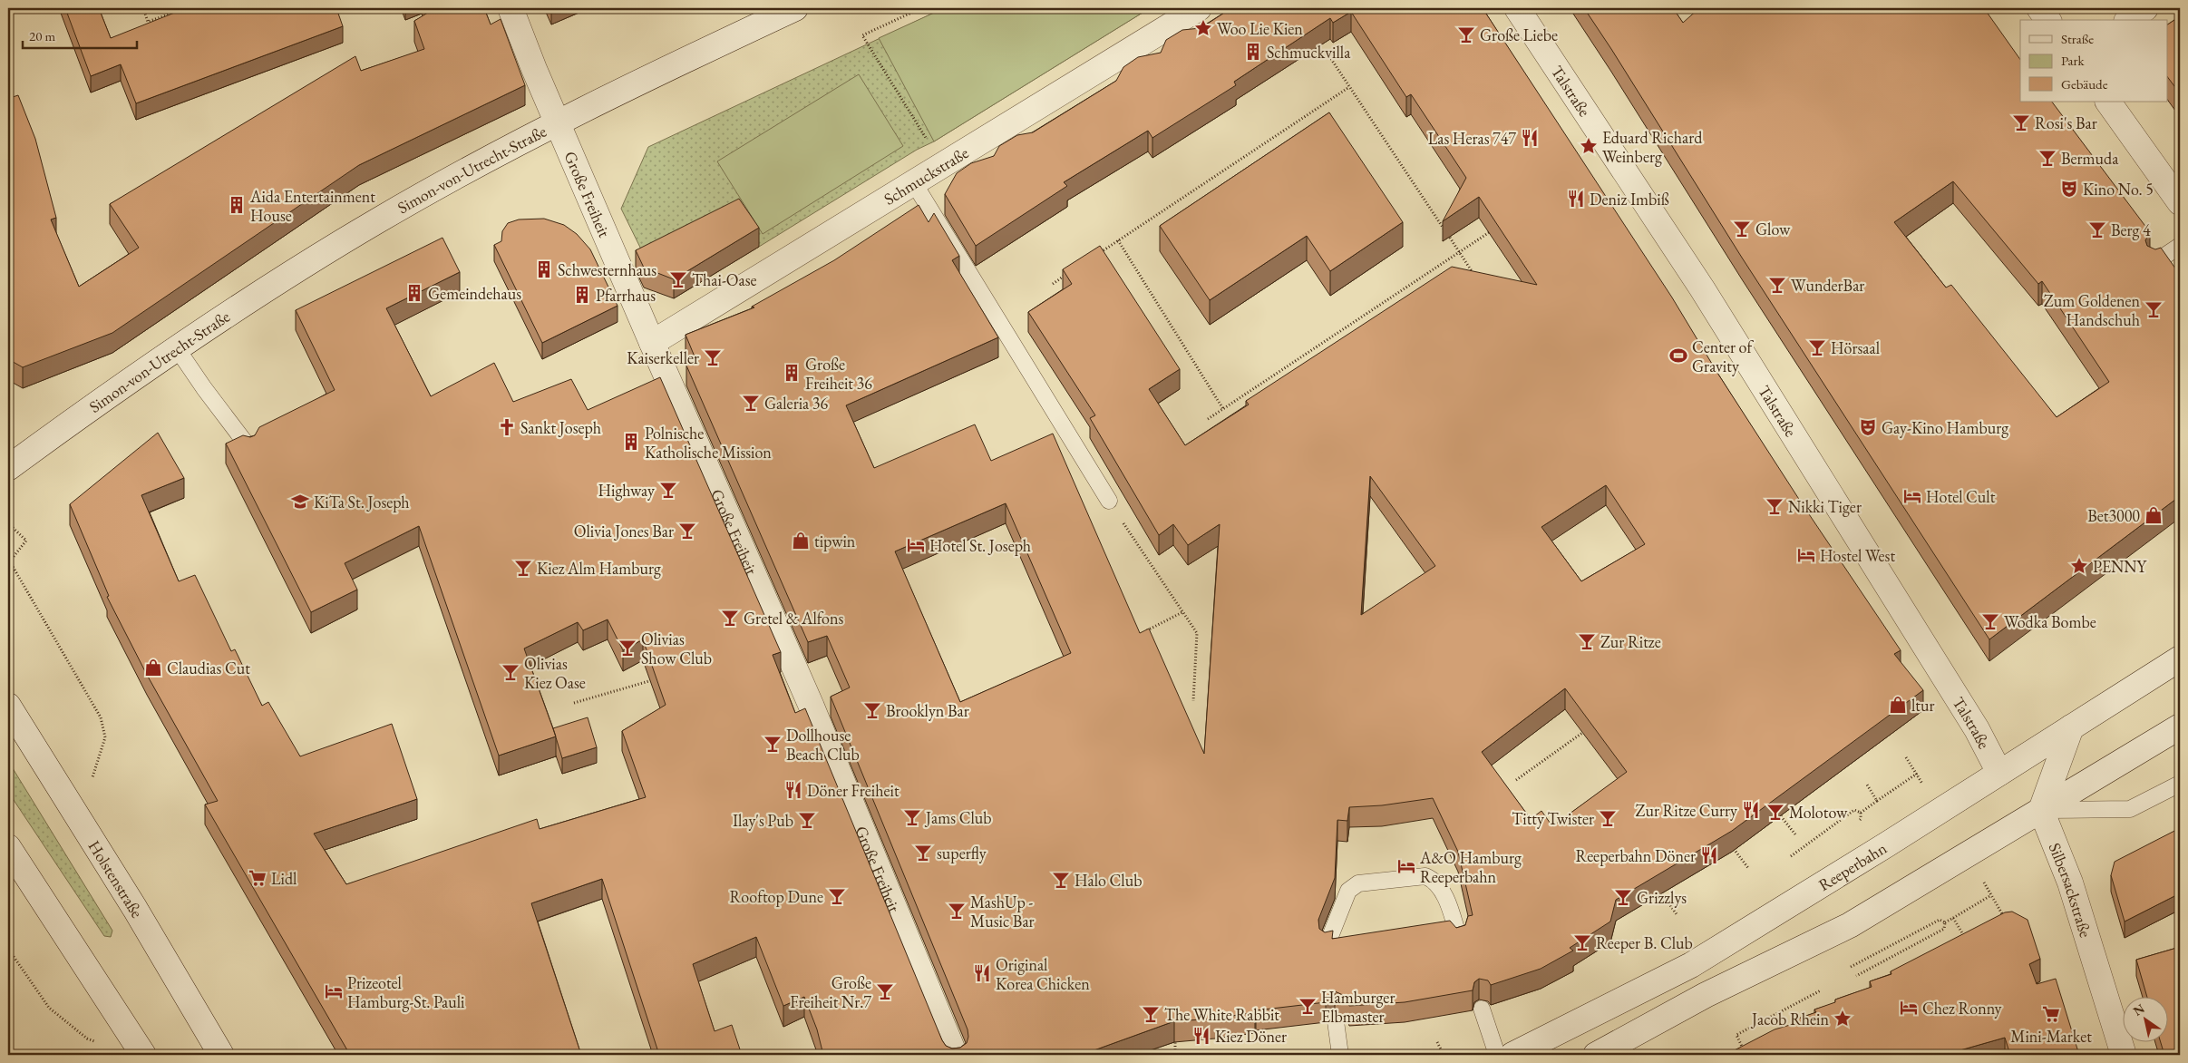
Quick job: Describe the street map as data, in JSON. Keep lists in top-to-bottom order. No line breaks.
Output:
{"streets":{"street":["Talstraße","Simon-von-Utrecht-Straße","Schmuckstraße","Große Freiheit","Reeperbahn","Holstenstraße","Silbersackstraße"]},"crossings":[["Talstraße","Reeperbahn"],["Simon-von-Utrecht-Straße","Große Freiheit"],["Schmuckstraße","Große Freiheit"]],"places":{"place":["Woo Lie Kien","Eduard Richard Weinberg","PENNY","Jacob Rhein"],"bar":["Große Liebe","Rosi's Bar","Bermuda","Glow","Berg 4","Thai-Oase","WunderBar","Zum Goldenen Handschuh","Hörsaal","Kaiserkeller","Galeria 36","Highway","Nikki Tiger","Olivia Jones Bar","Kiez Alm Hamburg","Gretel & Alfons","Wodka Bombe","Zur Ritze","Olivias Show Club","Olivias Kiez Oase","Brooklyn Bar","Dollhouse Beach Club","Molotow","Jams Club","Titty Twister","Ilay's Pub","superfly","Halo Club","Rooftop Dune","Grizzlys","MashUp - Music Bar","Reeper B. Club","Große Freiheit Nr.7","Hamburger Elbmaster","The White Rabbit"],"building":["Schmuckvilla","Aida Entertainment House","Schwesternhaus","Gemeindehaus","Pfarrhaus","Große Freiheit 36","Polnische Katholische Mission"],"restaurant":["Las Heras 747","Deniz Imbiß","Döner Freiheit","Zur Ritze Curry","Reeperbahn Döner","Original Korea Chicken","Kiez Döner"],"theatre":["Kino No. 5","Gay-Kino Hamburg"],"sports":["Center of Gravity"],"church":["Sankt Joseph"],"hotel":["Hotel Cult","Hotel St. Joseph","Hostel West","A&O Hamburg Reeperbahn","Prizeotel Hamburg-St. Pauli","Chez Ronny"],"school or university":["KiTa St. Joseph"],"shop":["Bet3000","tipwin","Claudias Cut","ltur"],"supermarket":["Lidl","Mini-Market"]},"legend":["Straße","Park","Gebäude"],"scale_bar":"20 m","north":"top left"}
